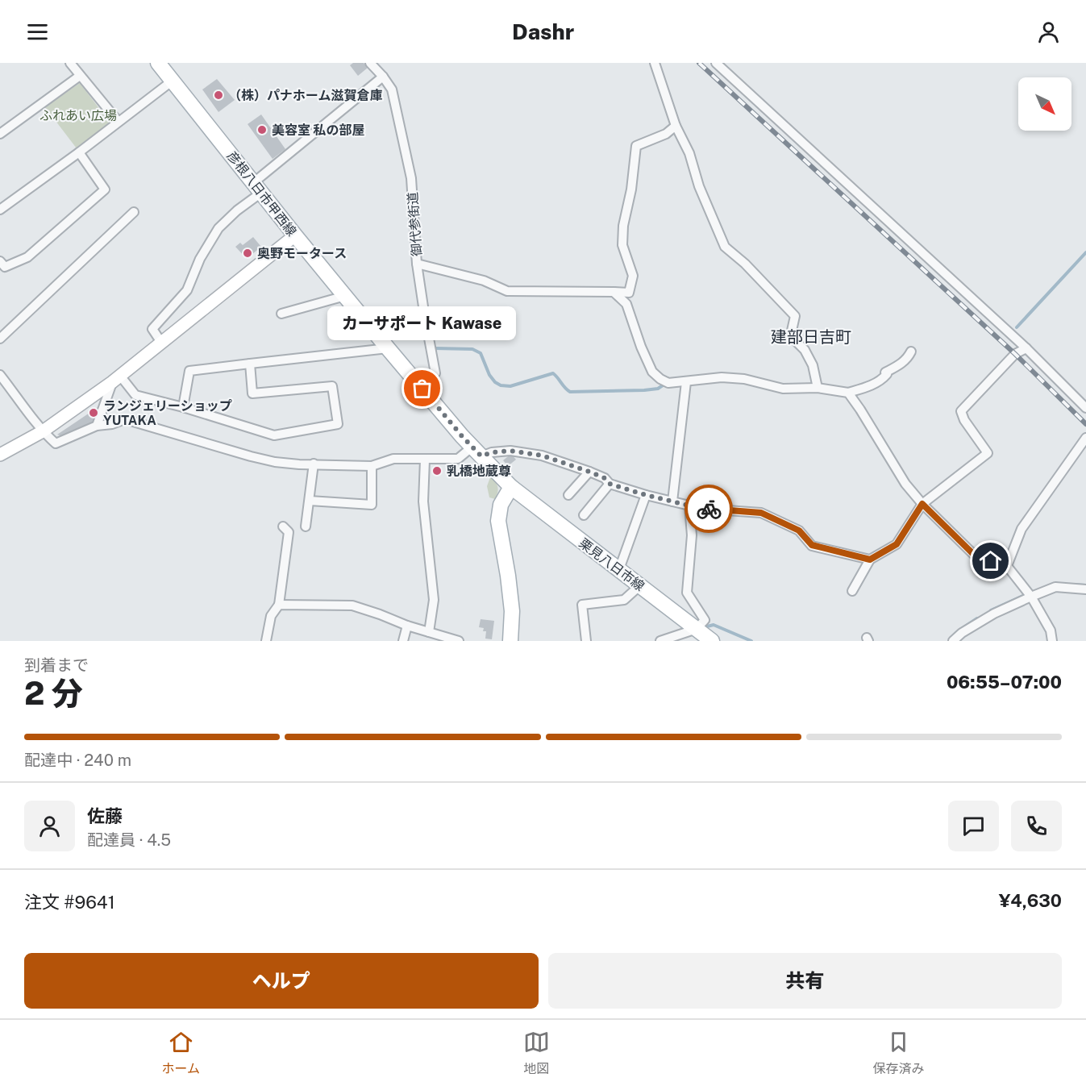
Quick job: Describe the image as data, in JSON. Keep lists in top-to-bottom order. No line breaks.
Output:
{"streets":{"main road":["彦根八日市甲西線","栗見八日市線"],"street":["御代参街道"]},"crossings":[["彦根八日市甲西線","御代参街道"],["彦根八日市甲西線","栗見八日市線"]],"districts":["建部日吉町"],"parks":["ふれあい広場"],"places":["（株）パナホーム滋賀倉庫","美容室 私の部屋","奥野モータース","カーサポート Kawase","ランジェリーショップ YUTAKA","乳橋地蔵尊"],"north":"bottom right","page":{"header":"Dashr","bubble":"カーサポート Kawase","heading":["2 分","到着まで","06:55–07:00"],"panel":["佐藤","配達員 · 4.5","注文 #9641","¥4,630"],"bar":"配達中 · 240 m","buttons":["ヘルプ","共有"],"tabs":["ホーム","地図","保存済み"]}}
